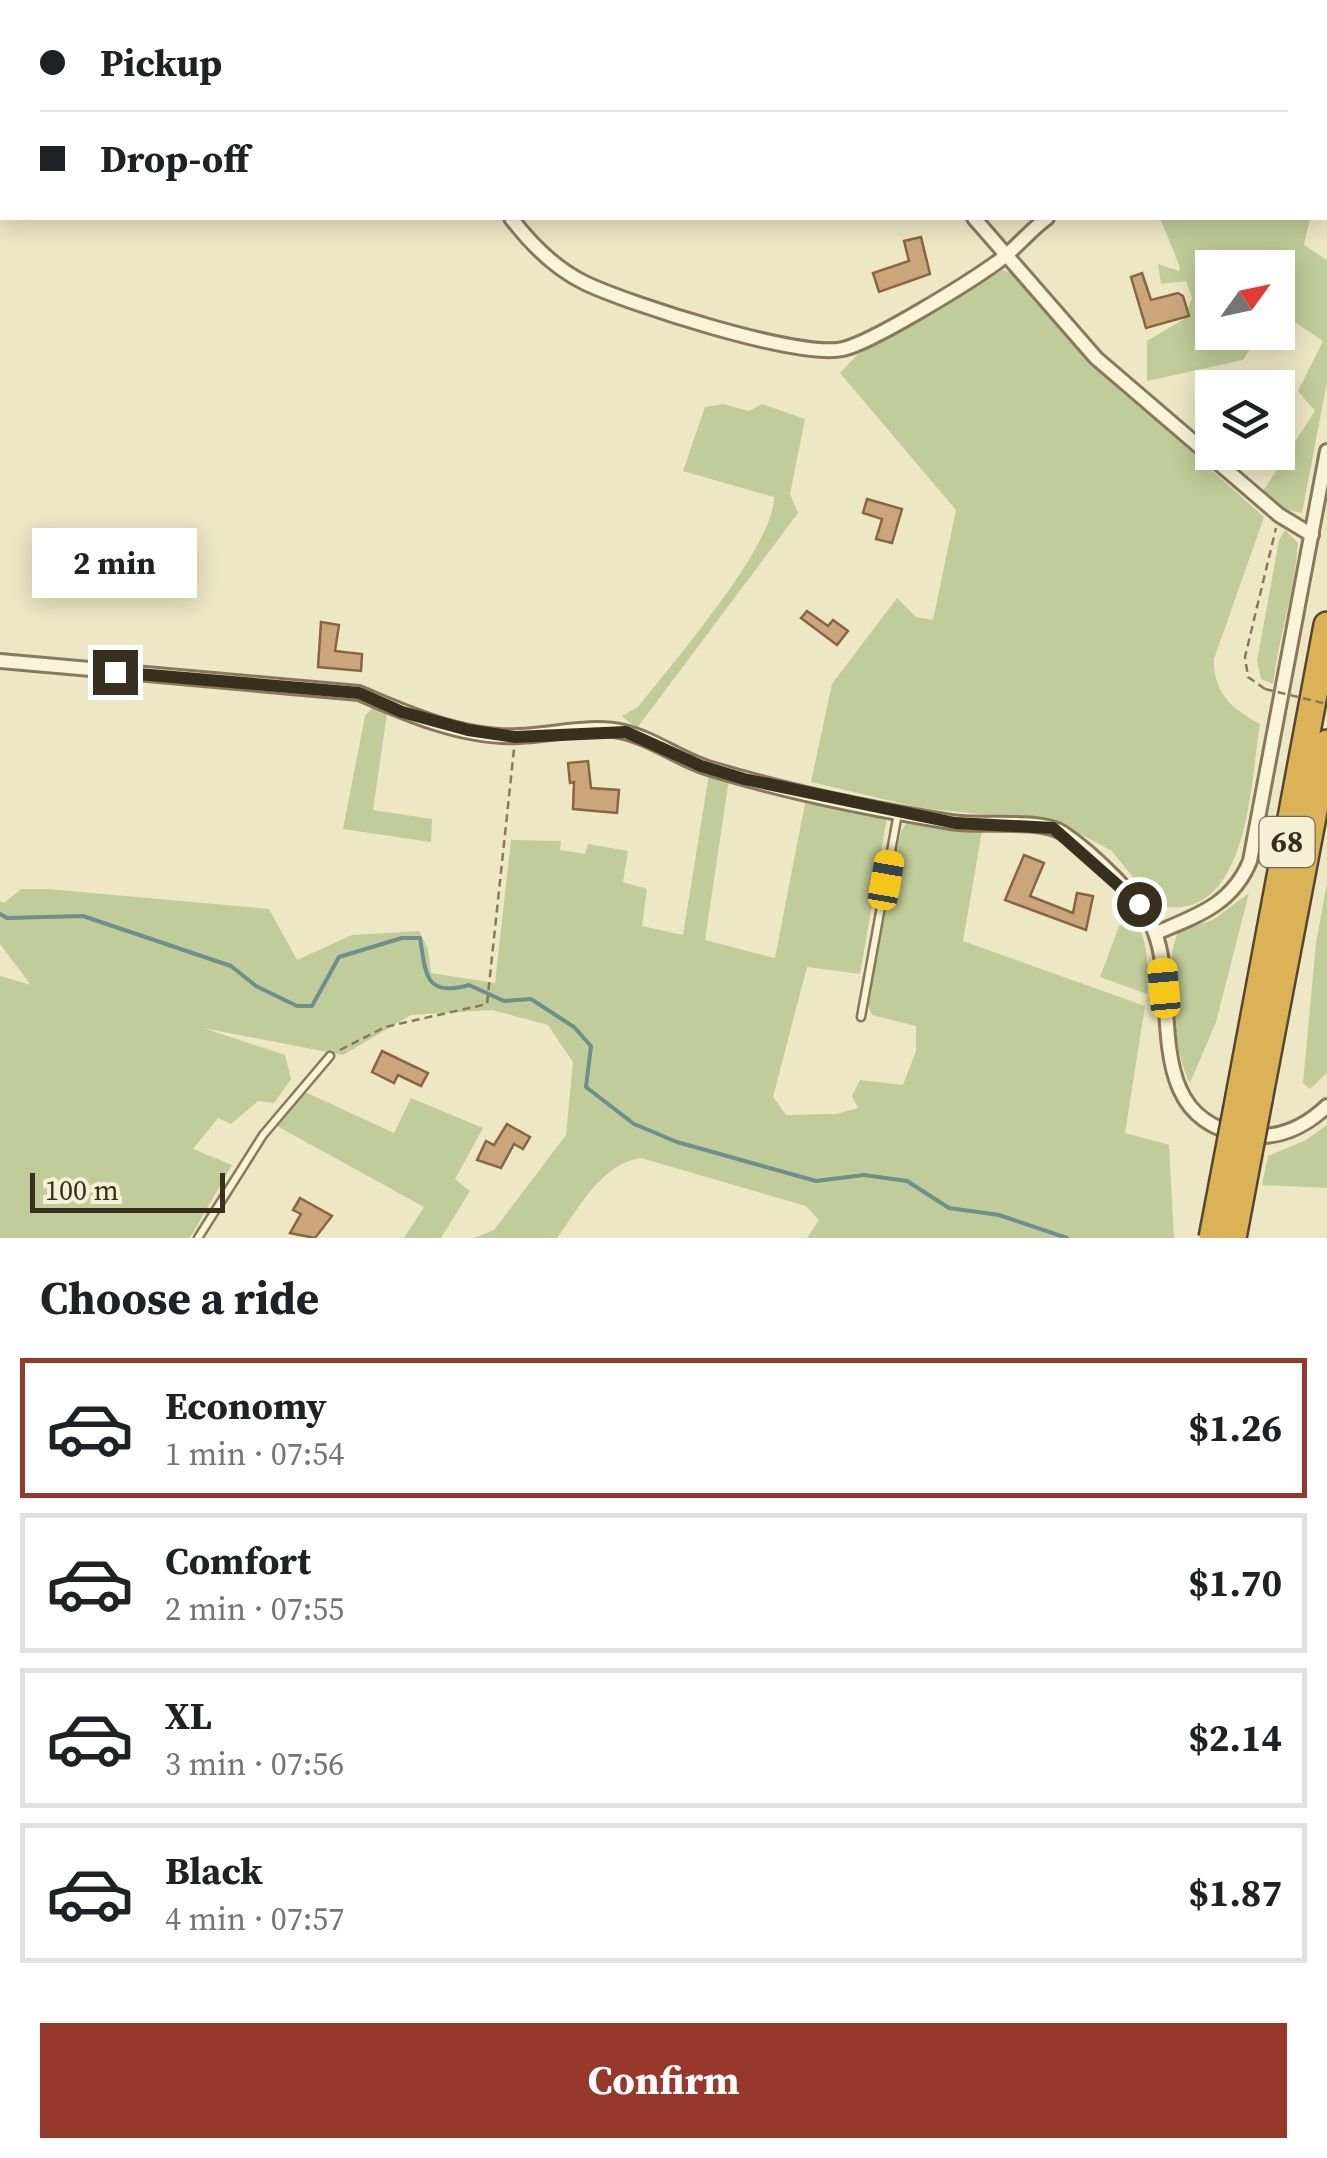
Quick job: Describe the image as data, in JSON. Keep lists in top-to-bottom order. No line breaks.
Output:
{"streets":{"highway":["68"]},"scale_bar":"100 m","north":"top right","page":{"banner":["Pickup","Drop-off"],"bubble":"2 min","scale":"100 m","heading":"Choose a ride","list":[{"name":"Economy","note":"1 min · 07:54","value":"$1.26"},{"name":"Comfort","note":"2 min · 07:55","value":"$1.70"},{"name":"XL","note":"3 min · 07:56","value":"$2.14"},{"name":"Black","note":"4 min · 07:57","value":"$1.87"}],"buttons":"Confirm"}}
